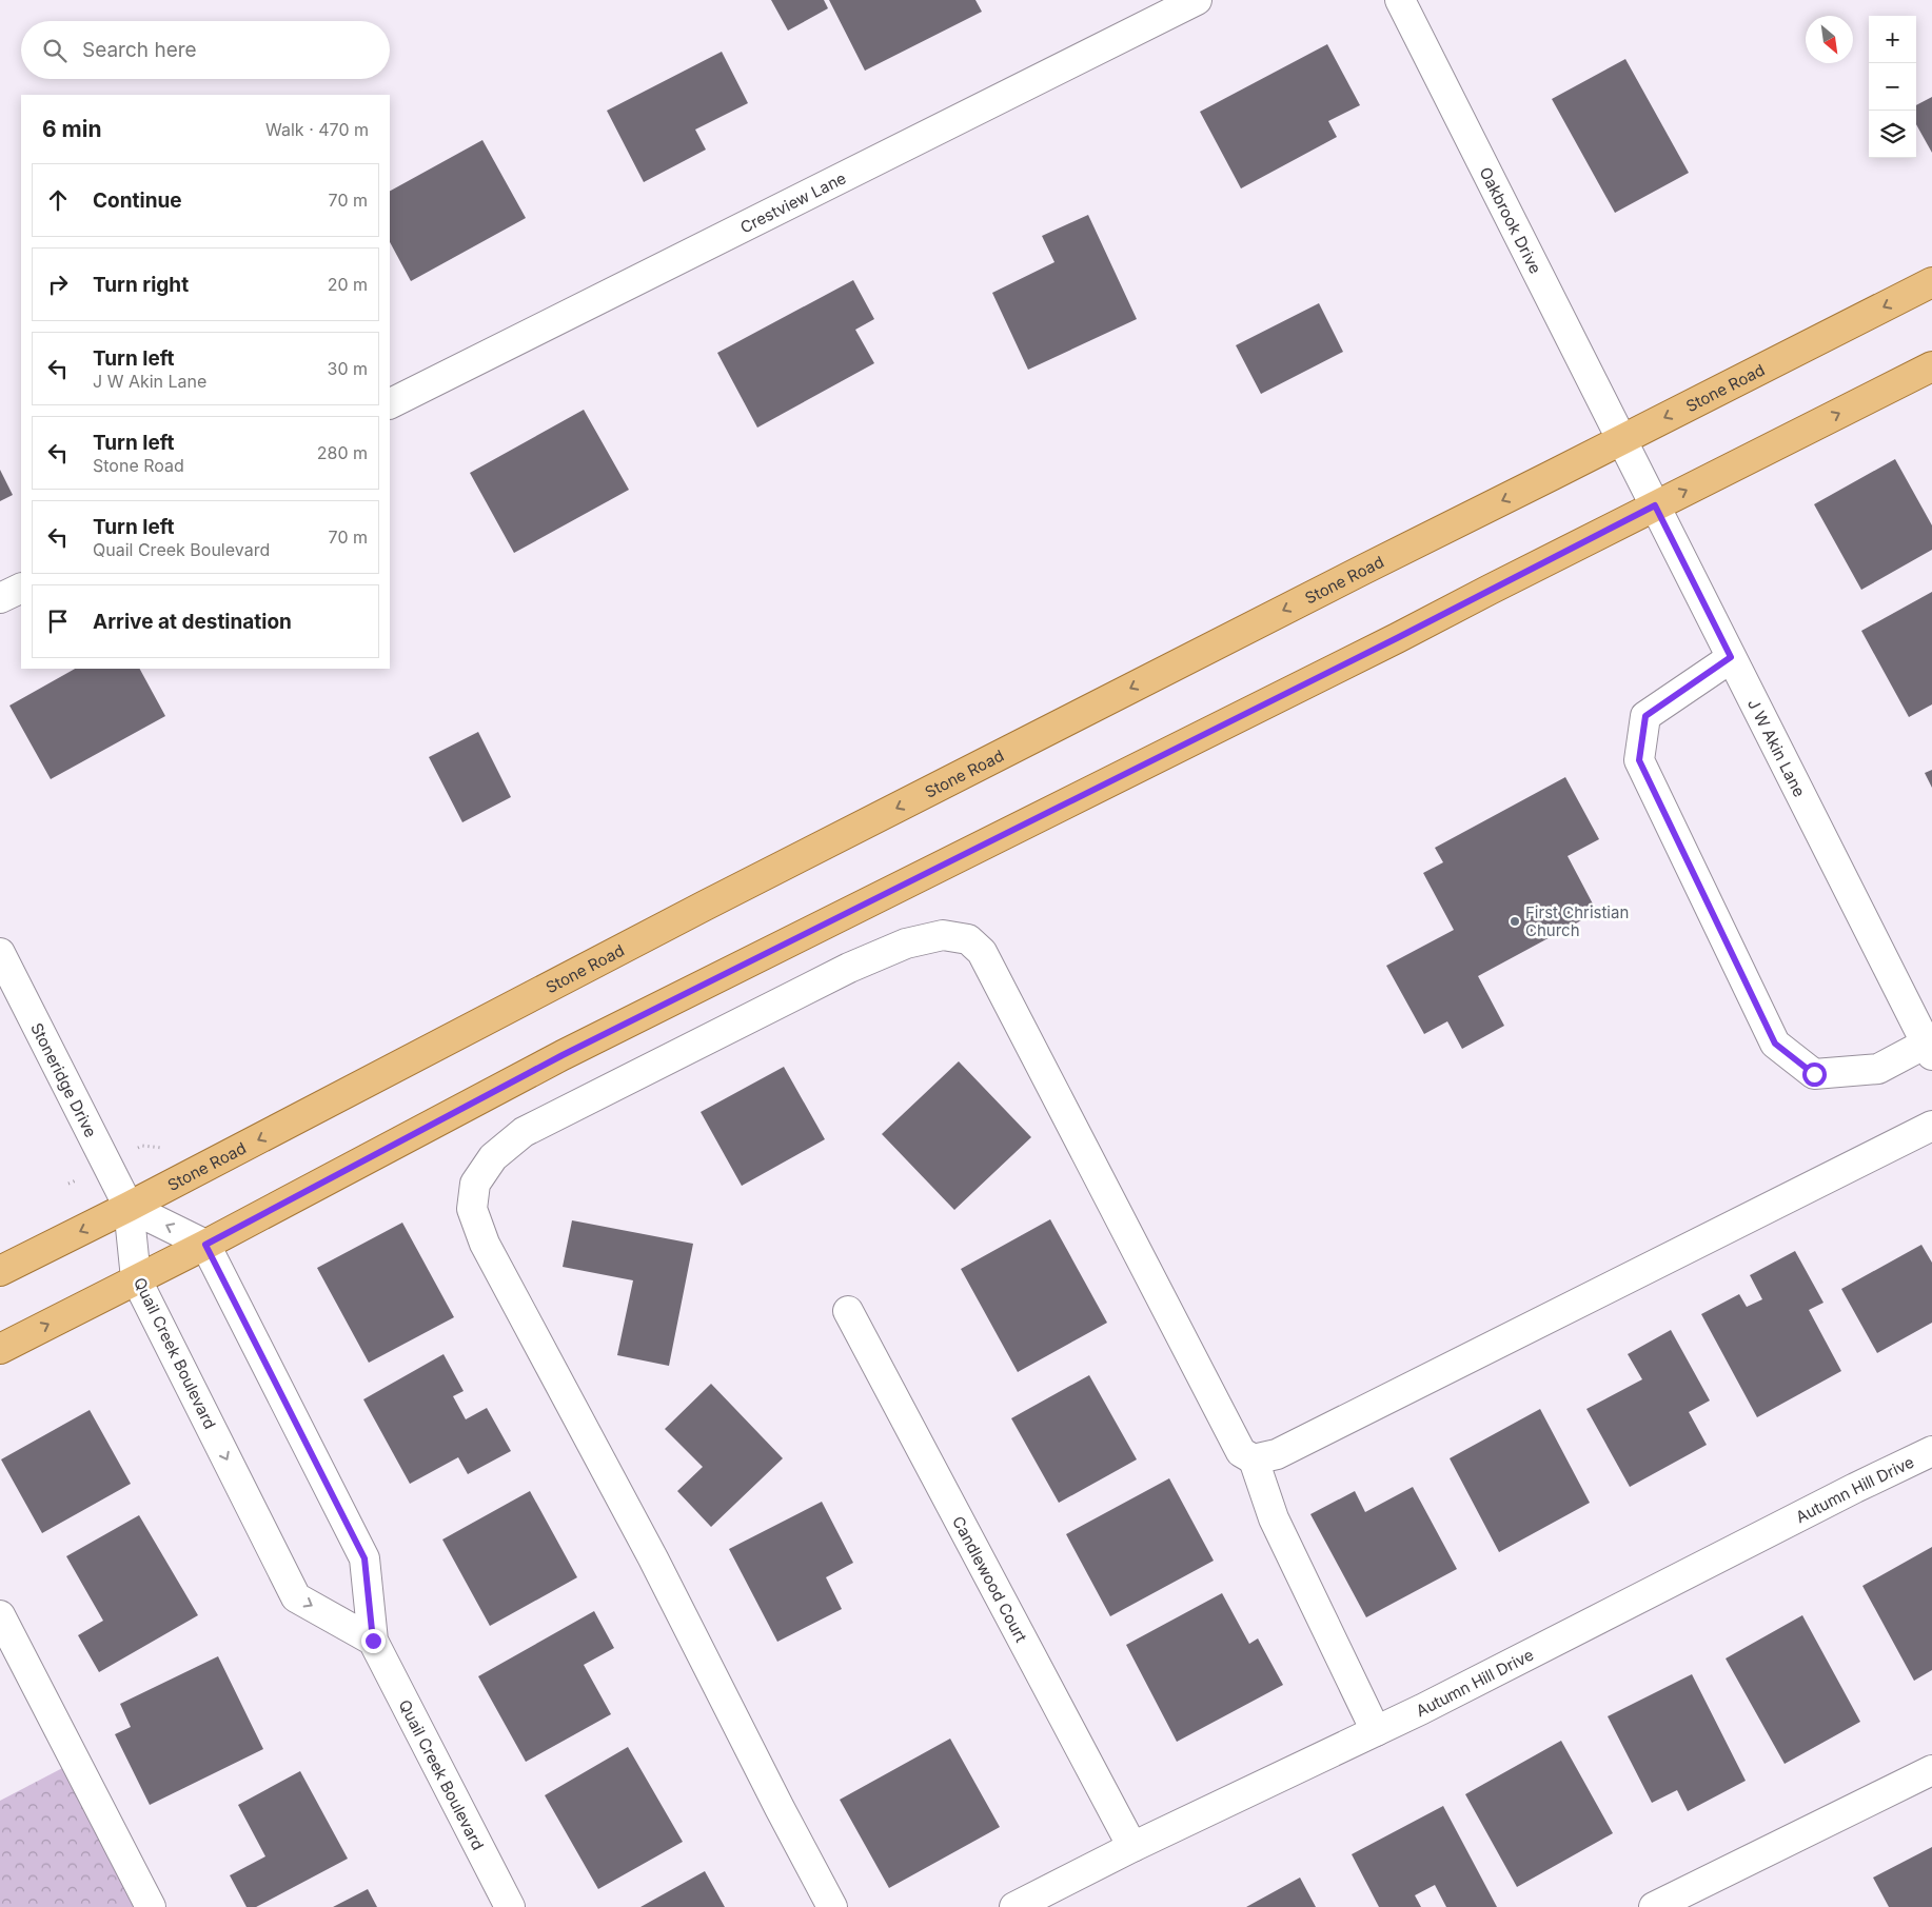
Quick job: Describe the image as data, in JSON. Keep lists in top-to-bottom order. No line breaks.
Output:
{"streets":{"main road":["Stone Road"],"street":["Crestview Lane","Oakbrook Drive","J W Akin Lane","Stoneridge Drive","Quail Creek Boulevard","Autumn Hill Drive","Candlewood Court"]},"crossings":[["Oakbrook Drive","Stone Road"],["Oakbrook Drive","J W Akin Lane"],["Stone Road","J W Akin Lane"],["Stone Road","Stoneridge Drive"],["Stone Road","Quail Creek Boulevard"],["Stoneridge Drive","Quail Creek Boulevard"],["Autumn Hill Drive","Candlewood Court"]],"places":["First Christian Church"],"north":"bottom right","page":{"map_buttons":["+","−"],"search":"Search here","heading":["6 min","Walk · 470 m"],"list":[["Continue","70 m"],["Turn right","20 m"],["Turn left","J W Akin Lane","30 m"],["Turn left","Stone Road","280 m"],["Turn left","Quail Creek Boulevard","70 m"],"Arrive at destination"]}}
